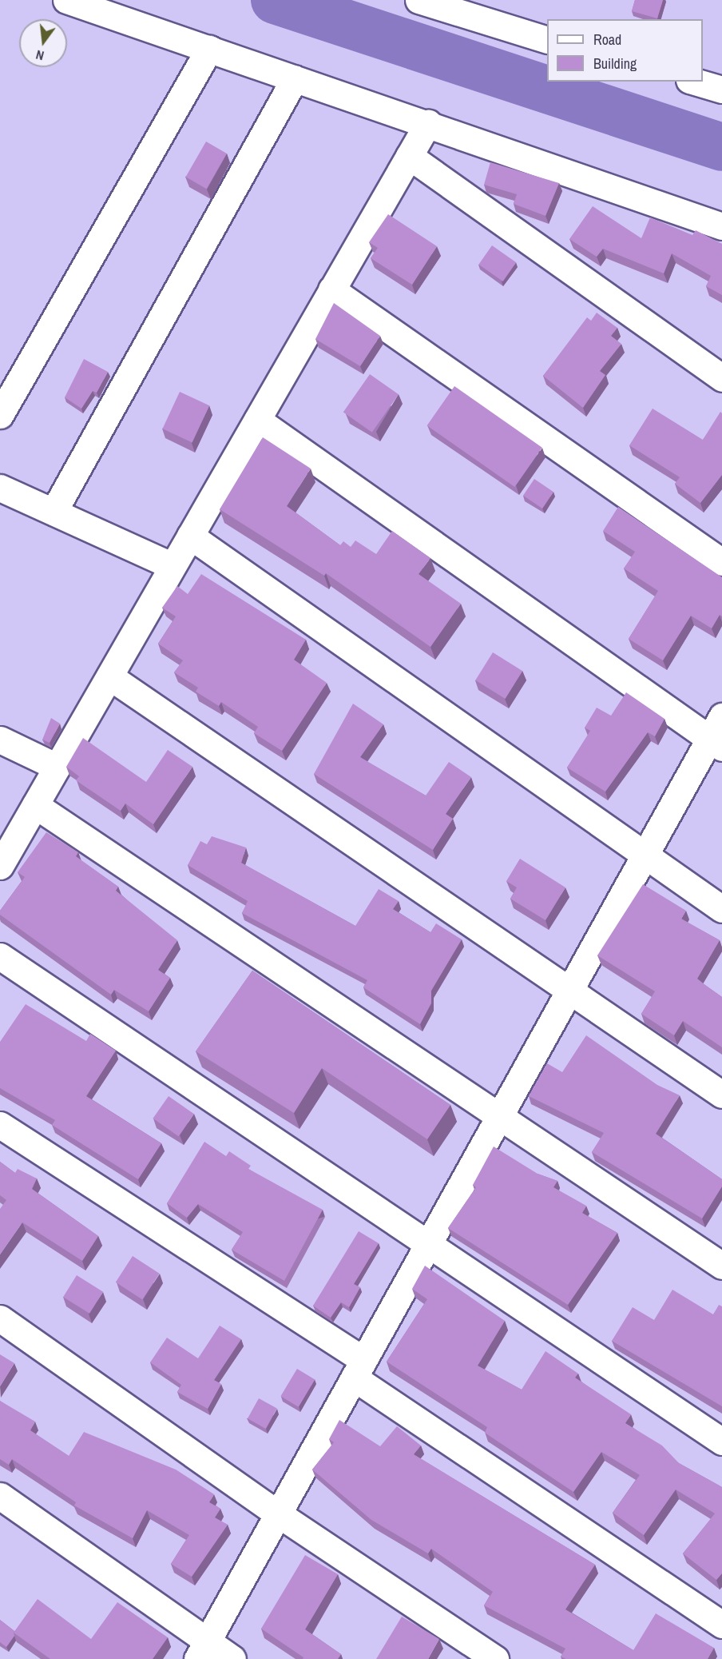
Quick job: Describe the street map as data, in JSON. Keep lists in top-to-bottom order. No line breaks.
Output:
{"legend":["Road","Building"],"north":"bottom"}
